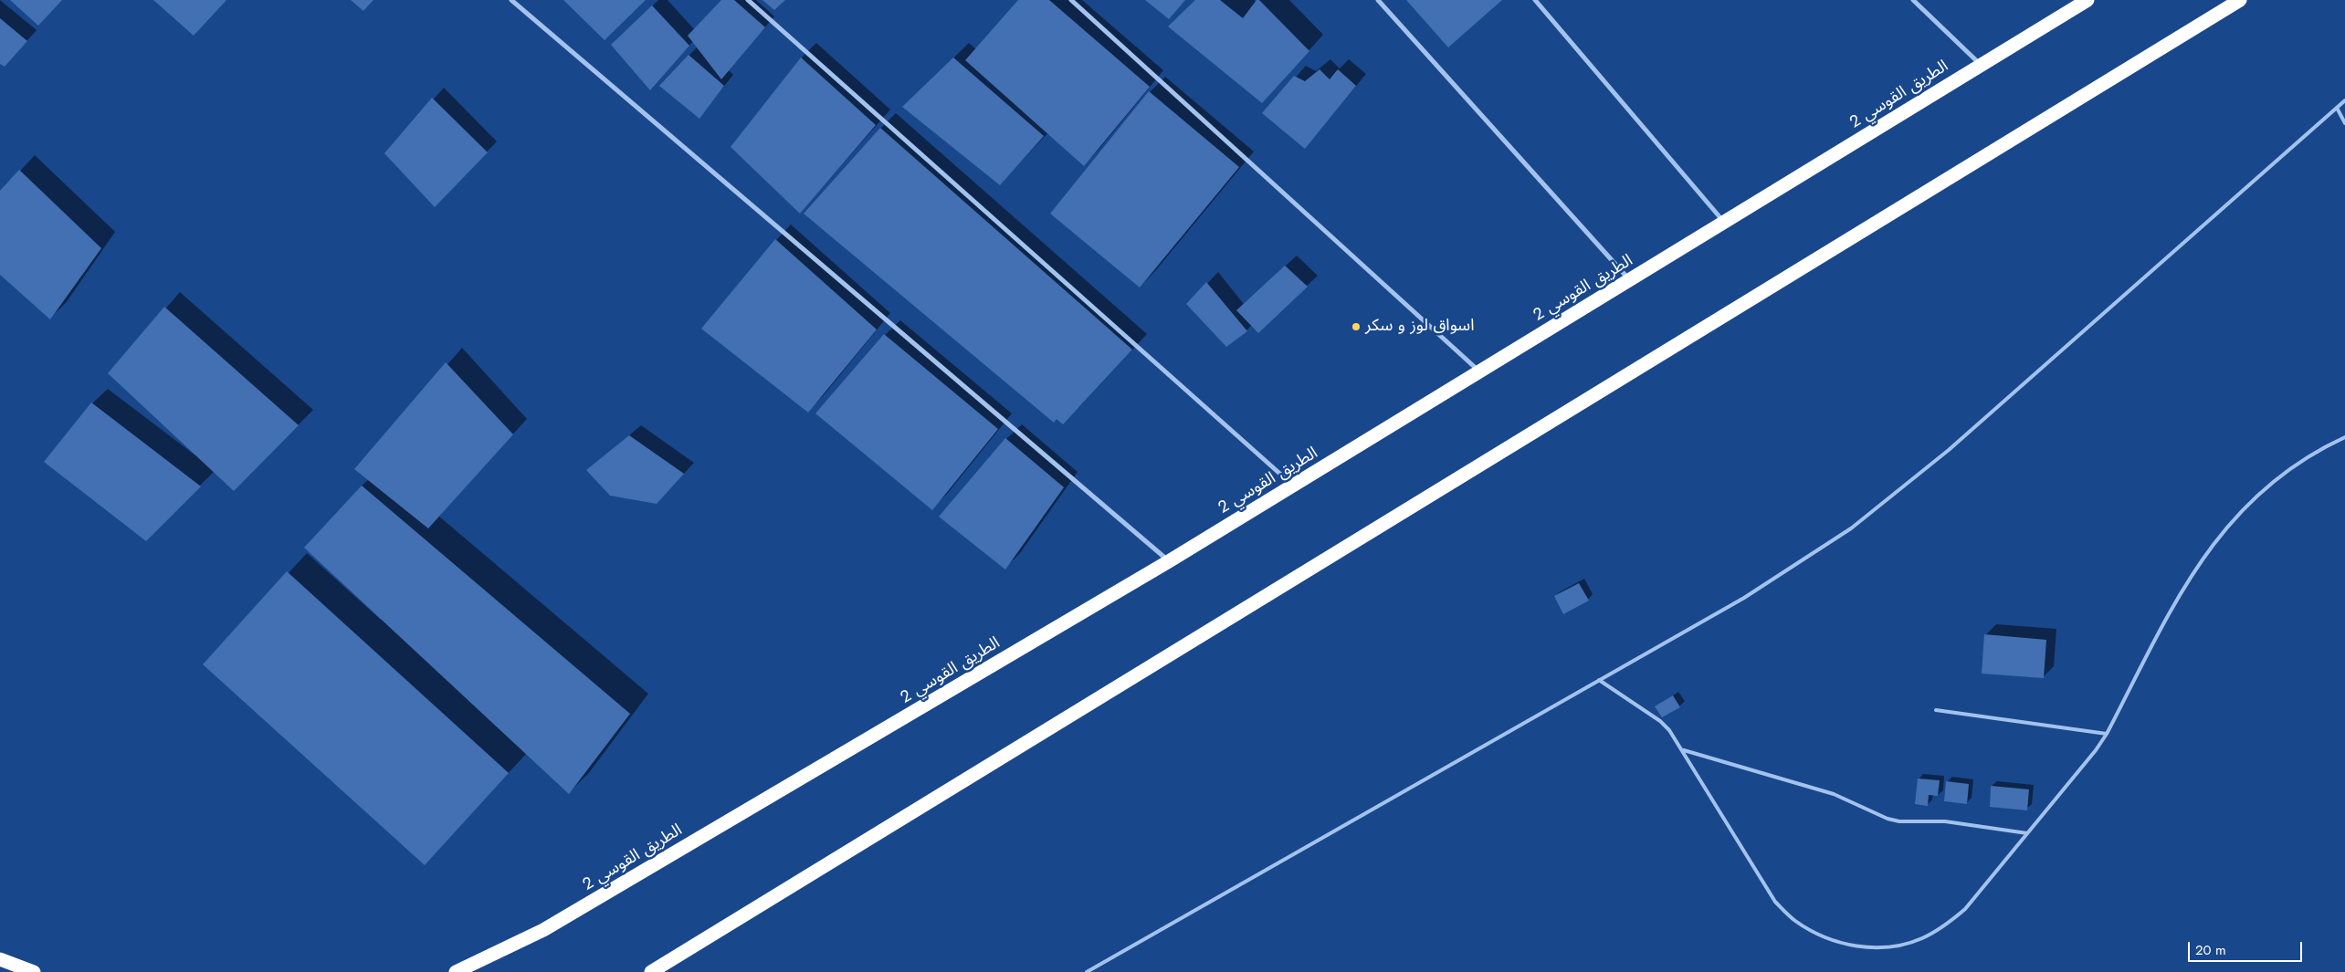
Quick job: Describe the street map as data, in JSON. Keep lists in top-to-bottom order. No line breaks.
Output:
{"streets":{"highway":["الطريق القوسي 2"]},"places":["اسواق لوز و سكر"],"scale_bar":"20 m"}
